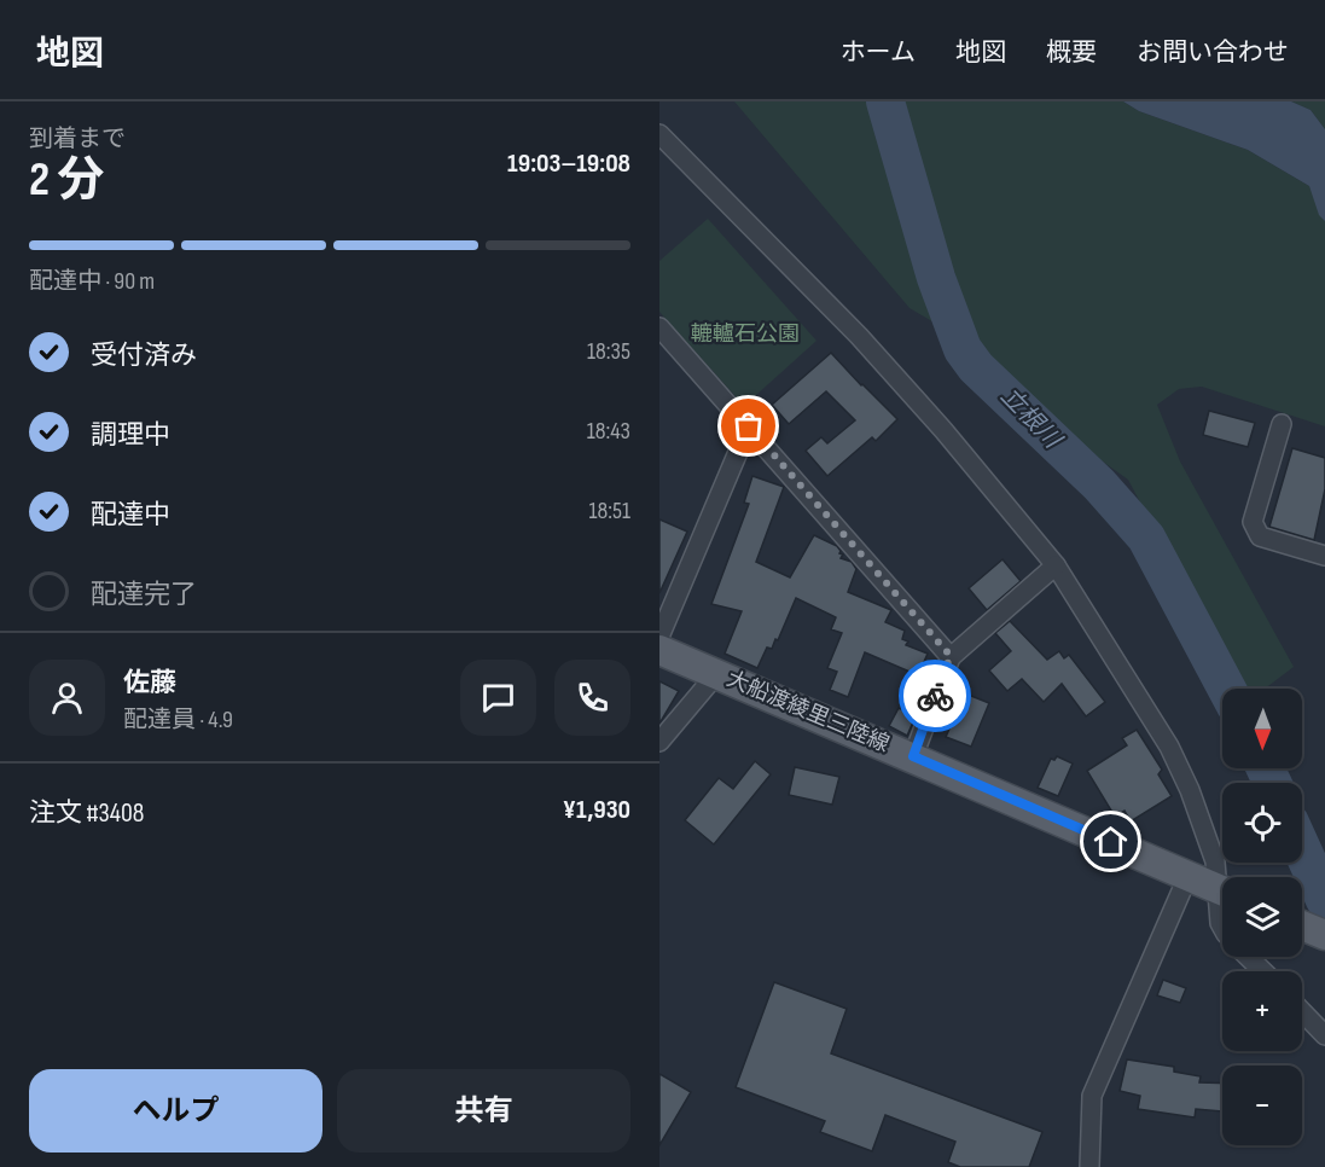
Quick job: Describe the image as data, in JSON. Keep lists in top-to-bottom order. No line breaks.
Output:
{"streets":{"main road":["大船渡綾里三陸線"]},"water":["立根川"],"parks":["轆轤石公園"],"north":"bottom","page":{"header":"地図","nav":["ホーム","地図","概要","お問い合わせ"],"heading":["2 分","到着まで","19:03–19:08"],"panel":["佐藤","配達員 · 4.9","注文 #3408","¥1,930"],"bar":"配達中 · 90 m","list":[["受付済み","18:35"],["調理中","18:43"],["配達中","18:51"],"配達完了"],"map_buttons":["+","−"],"buttons":["ヘルプ","共有"]}}
